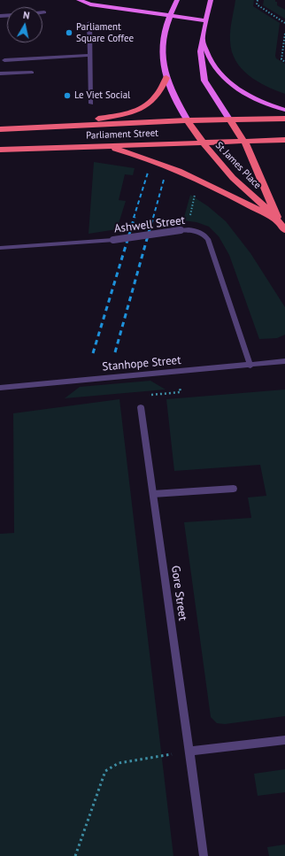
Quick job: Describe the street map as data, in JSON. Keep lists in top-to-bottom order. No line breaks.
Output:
{"streets":{"highway":["Parliament Street","St James Place"],"street":["Ashwell Street","Stanhope Street","Gore Street"]},"crossings":[["Parliament Street","St James Place"],["Ashwell Street","Stanhope Street"]],"places":["Parliament Square Coffee","Le Viet Social"],"north":"top"}
